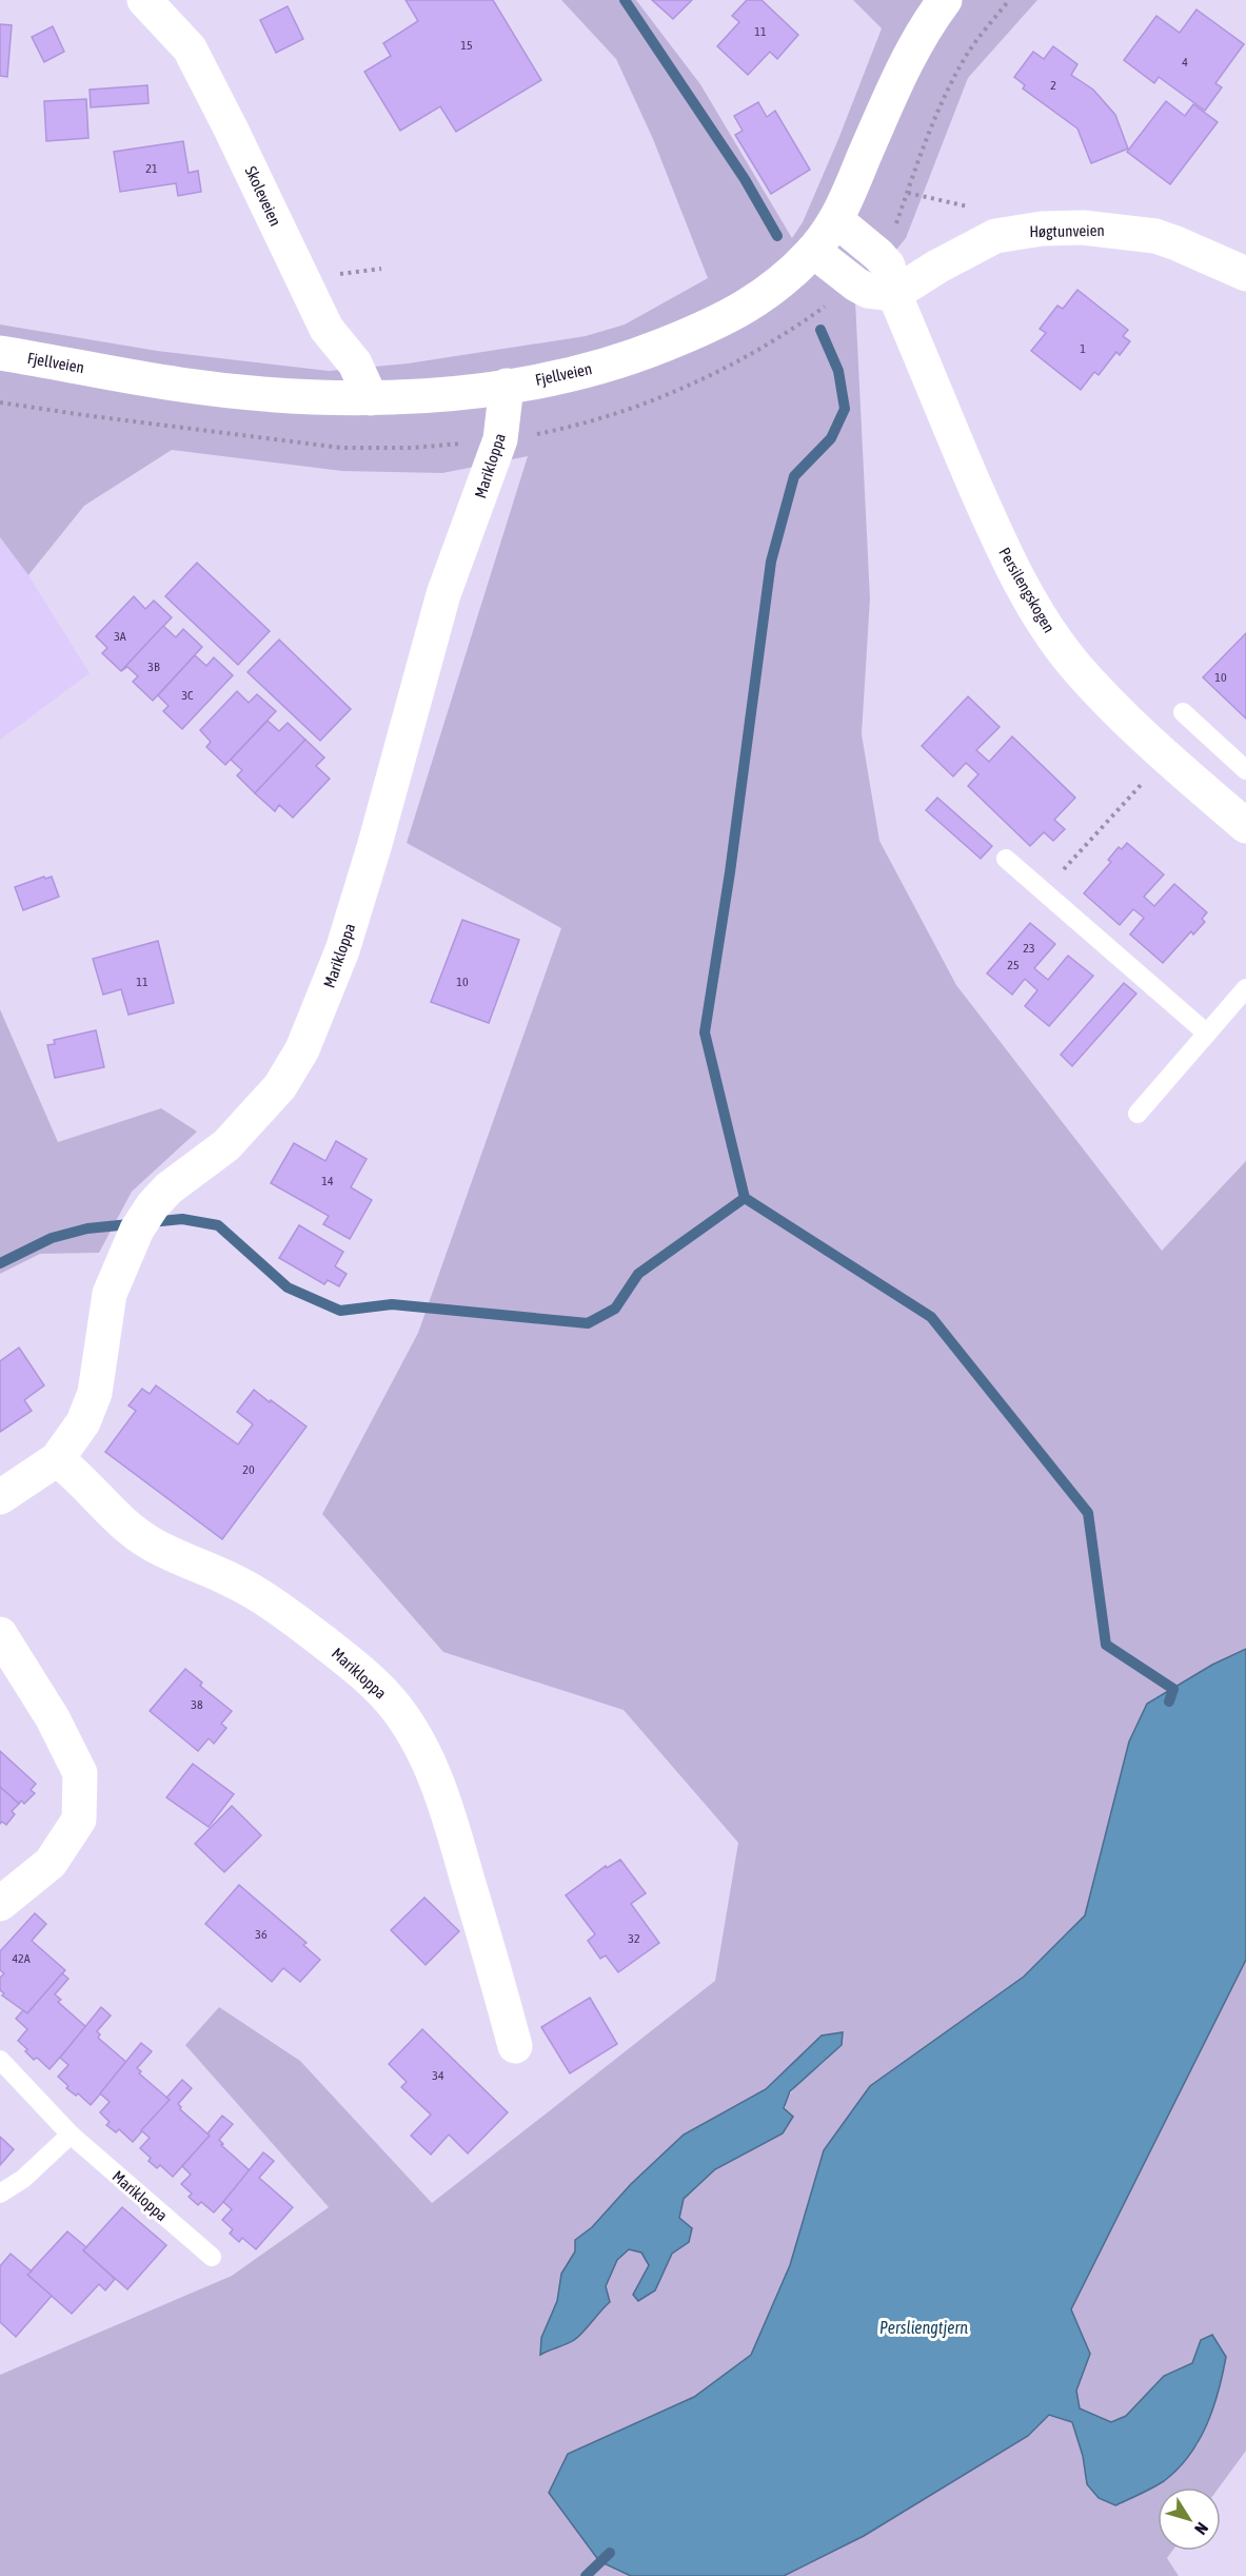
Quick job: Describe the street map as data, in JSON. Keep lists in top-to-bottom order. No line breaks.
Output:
{"streets":{"street":["Skoleveien","Høgtunveien","Fjellveien","Marikloppa","Persilengskogen"]},"crossings":[["Skoleveien","Fjellveien"],["Høgtunveien","Persilengskogen"],["Fjellveien","Marikloppa"],["Fjellveien","Persilengskogen"]],"water":["Persliengtjern"],"house_numbers":["11","15","4","2","21","1","3A","3B","10","3C","23","25","11","10","14","20","38","36","32","42A","34"],"north":"bottom right"}
